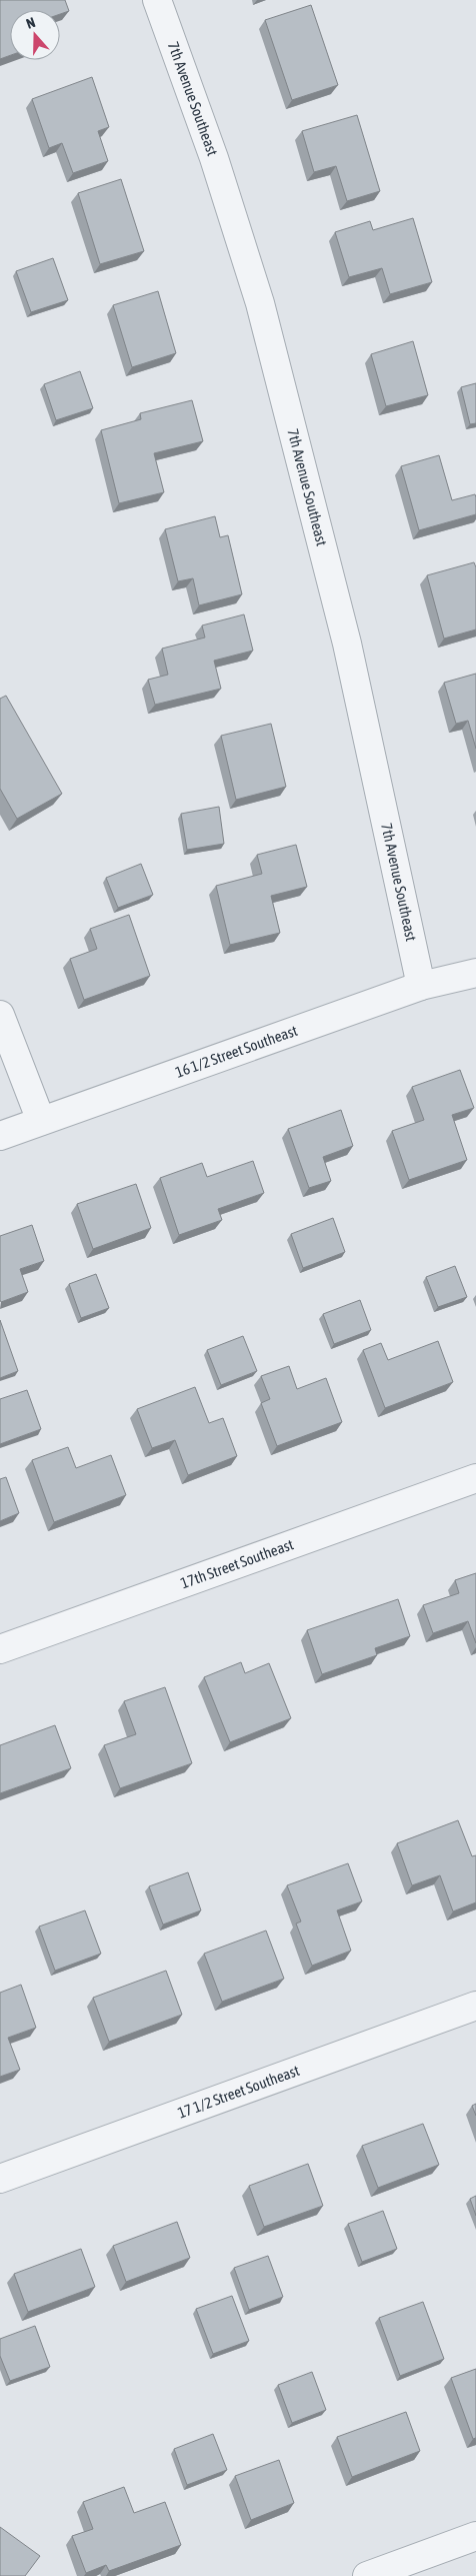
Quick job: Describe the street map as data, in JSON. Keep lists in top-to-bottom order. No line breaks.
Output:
{"streets":{"street":["7th Avenue Southeast","16 1/2 Street Southeast","17th Street Southeast","17 1/2 Street Southeast"]},"crossings":[["7th Avenue Southeast","16 1/2 Street Southeast"]],"north":"top"}
